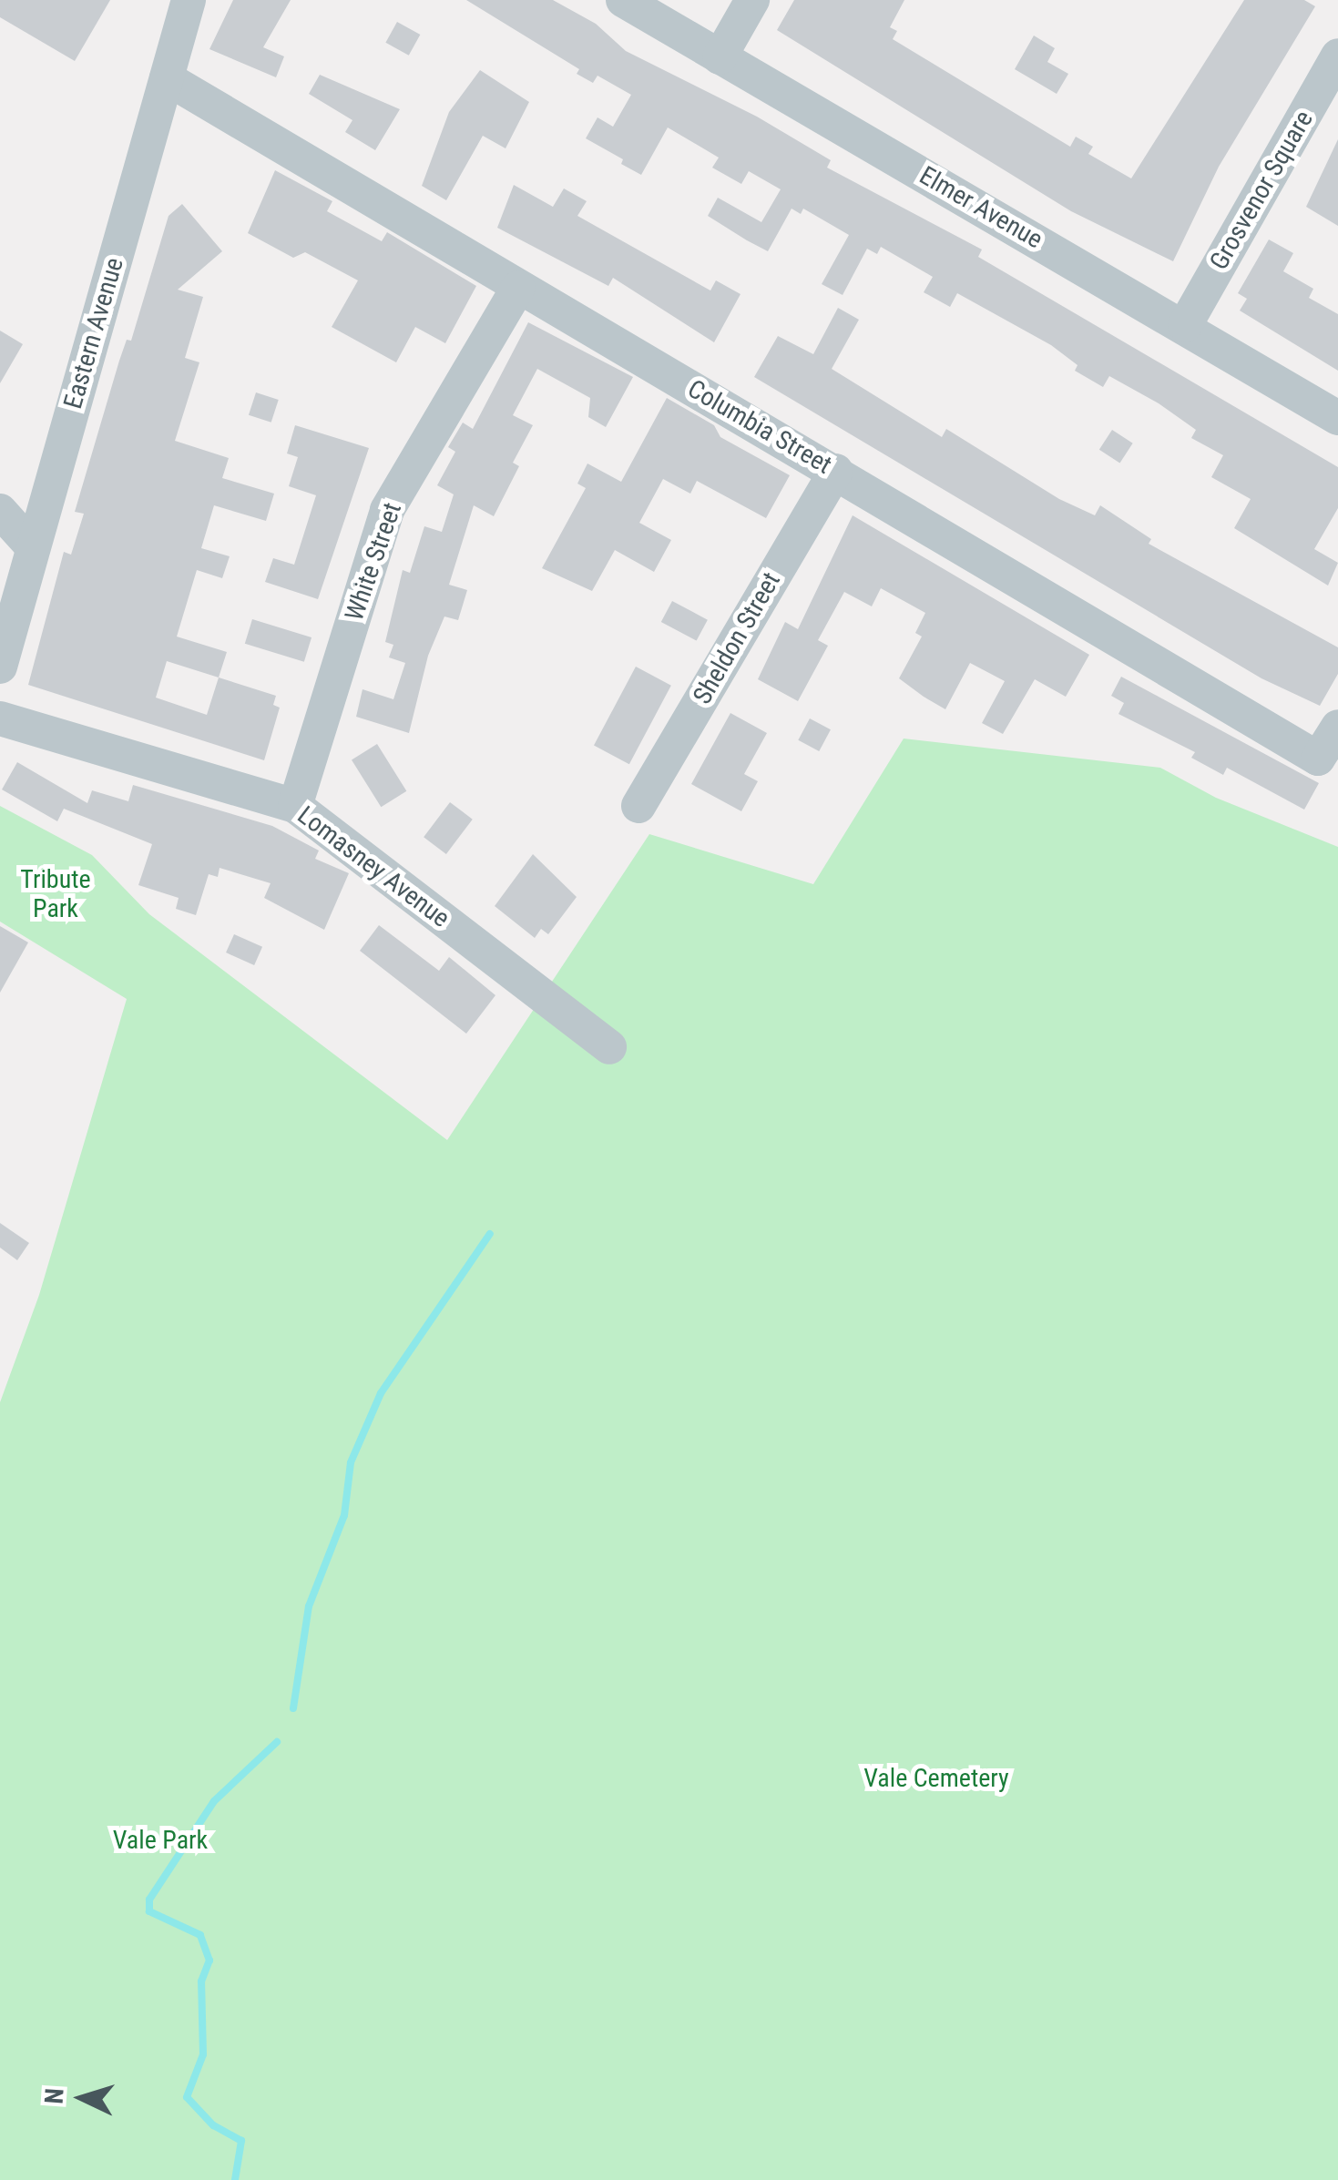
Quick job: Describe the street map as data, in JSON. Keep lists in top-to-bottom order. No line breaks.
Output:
{"streets":{"street":["Grosvenor Square","Elmer Avenue","Eastern Avenue","Columbia Street","White Street","Sheldon Street","Lomasney Avenue"]},"crossings":[["Grosvenor Square","Elmer Avenue"],["Eastern Avenue","Columbia Street"],["Columbia Street","White Street"],["Columbia Street","Sheldon Street"],["White Street","Lomasney Avenue"]],"parks":["Tribute Park","Vale Cemetery","Vale Park"],"north":"left"}
